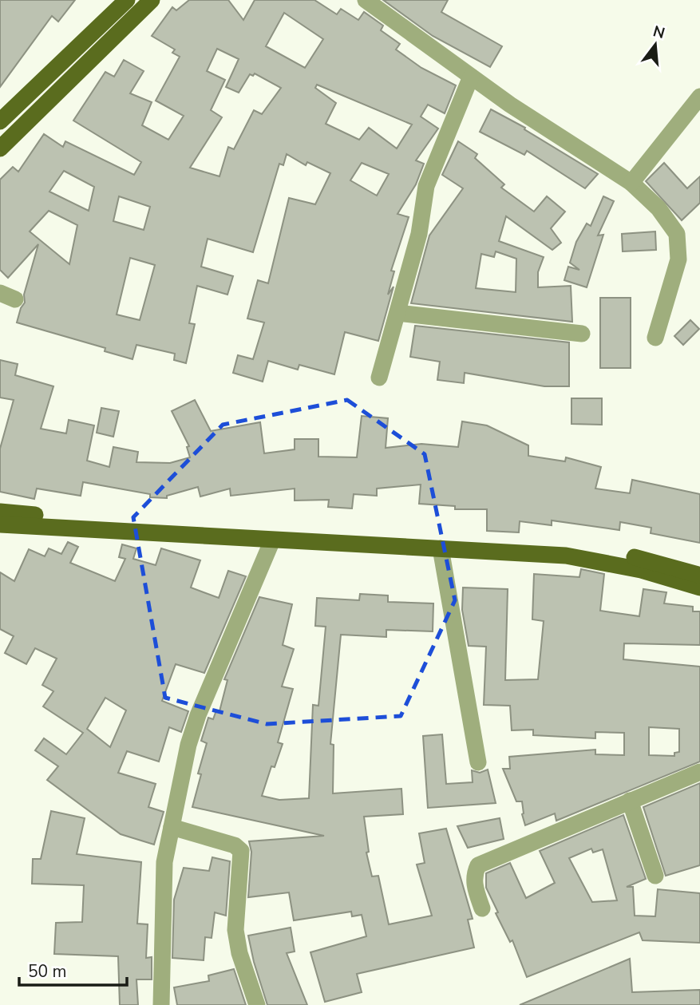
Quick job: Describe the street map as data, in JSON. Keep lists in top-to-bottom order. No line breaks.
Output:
{"scale_bar":"50 m","north":"top"}
